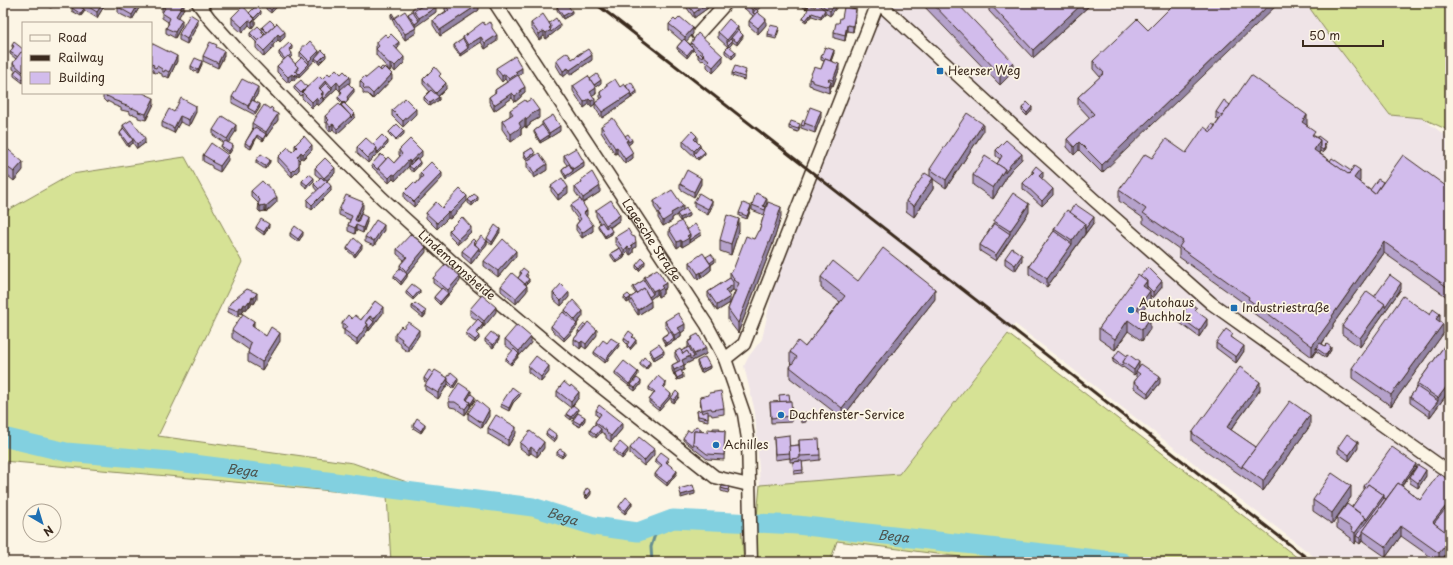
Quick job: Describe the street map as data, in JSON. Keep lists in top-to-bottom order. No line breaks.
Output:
{"streets":{"street":["Lagesche Straße","Lindemannsheide"]},"crossings":[["Lagesche Straße","Lindemannsheide"]],"water":["Bega"],"places":{"transit":["Heerser Weg","Industriestraße"],"other":["Autohaus Buchholz","Dachfenster-Service","Achilles"]},"legend":["Road","Railway","Building"],"scale_bar":"50 m","north":"bottom right"}
